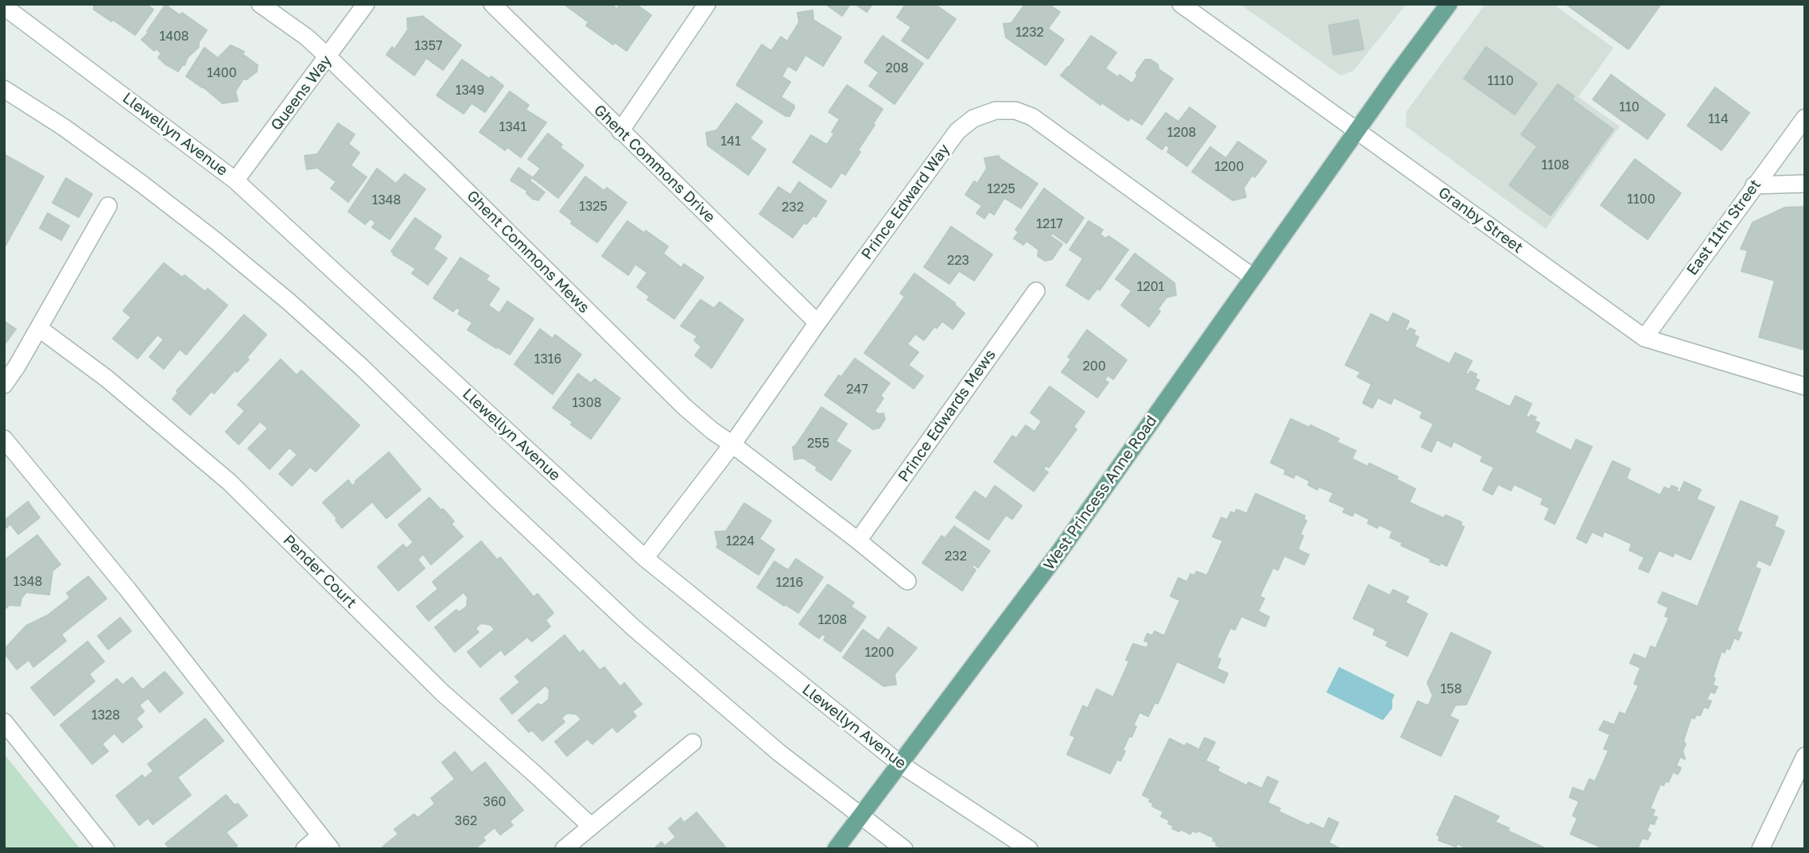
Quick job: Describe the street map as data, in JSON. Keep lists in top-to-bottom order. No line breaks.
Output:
{"streets":{"main road":["West Princess Anne Road"],"street":["Queens Way","Llewellyn Avenue","Ghent Commons Drive","Prince Edward Way","Granby Street","East 11th Street","Ghent Commons Mews","Prince Edwards Mews","Pender Court"]},"crossings":[["Queens Way","Llewellyn Avenue"],["Queens Way","Ghent Commons Mews"],["Llewellyn Avenue","Prince Edward Way"],["Llewellyn Avenue","West Princess Anne Road"],["Ghent Commons Drive","Prince Edward Way"],["Prince Edward Way","Ghent Commons Mews"],["Prince Edward Way","West Princess Anne Road"],["Granby Street","East 11th Street"],["Granby Street","West Princess Anne Road"],["Ghent Commons Mews","Prince Edwards Mews"]],"house_numbers":["1232","1408","1357","208","1400","1110","1349","110","114","1341","1208","141","1108","1200","1225","1100","1348","1325","232","1217","223","1201","1316","200","247","1308","255","1224","232","1348","1216","1208","1200","158","1328","360","362"]}
